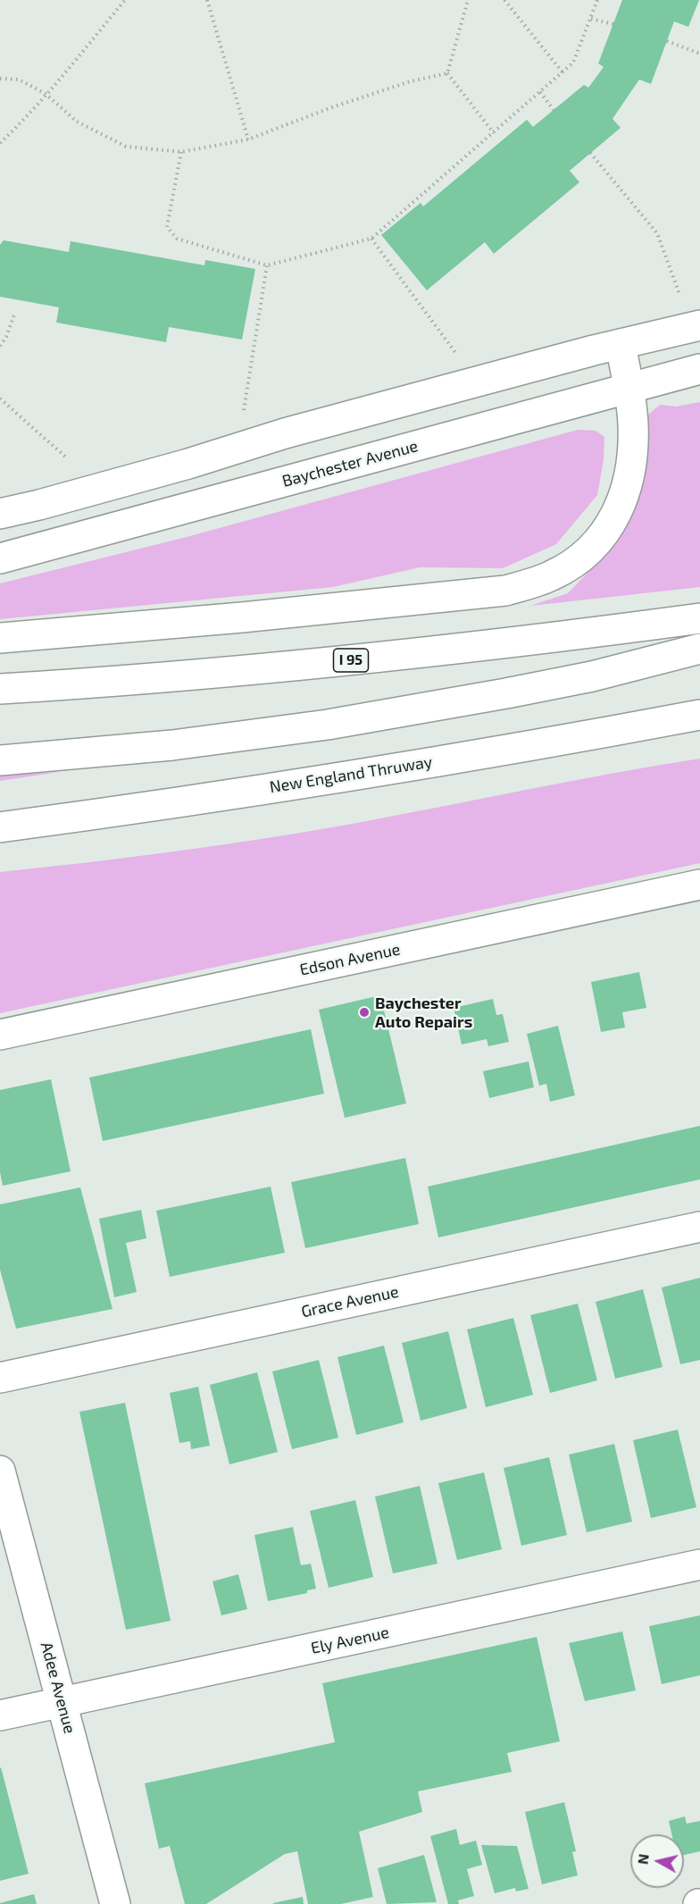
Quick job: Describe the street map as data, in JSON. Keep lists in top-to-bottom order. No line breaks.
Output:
{"streets":{"main road":["Baychester Avenue","I 95","New England Thruway","Edson Avenue","Grace Avenue","Ely Avenue","Adee Avenue"]},"crossings":[["Ely Avenue","Adee Avenue"]],"places":["Baychester Auto Repairs"],"north":"left"}
